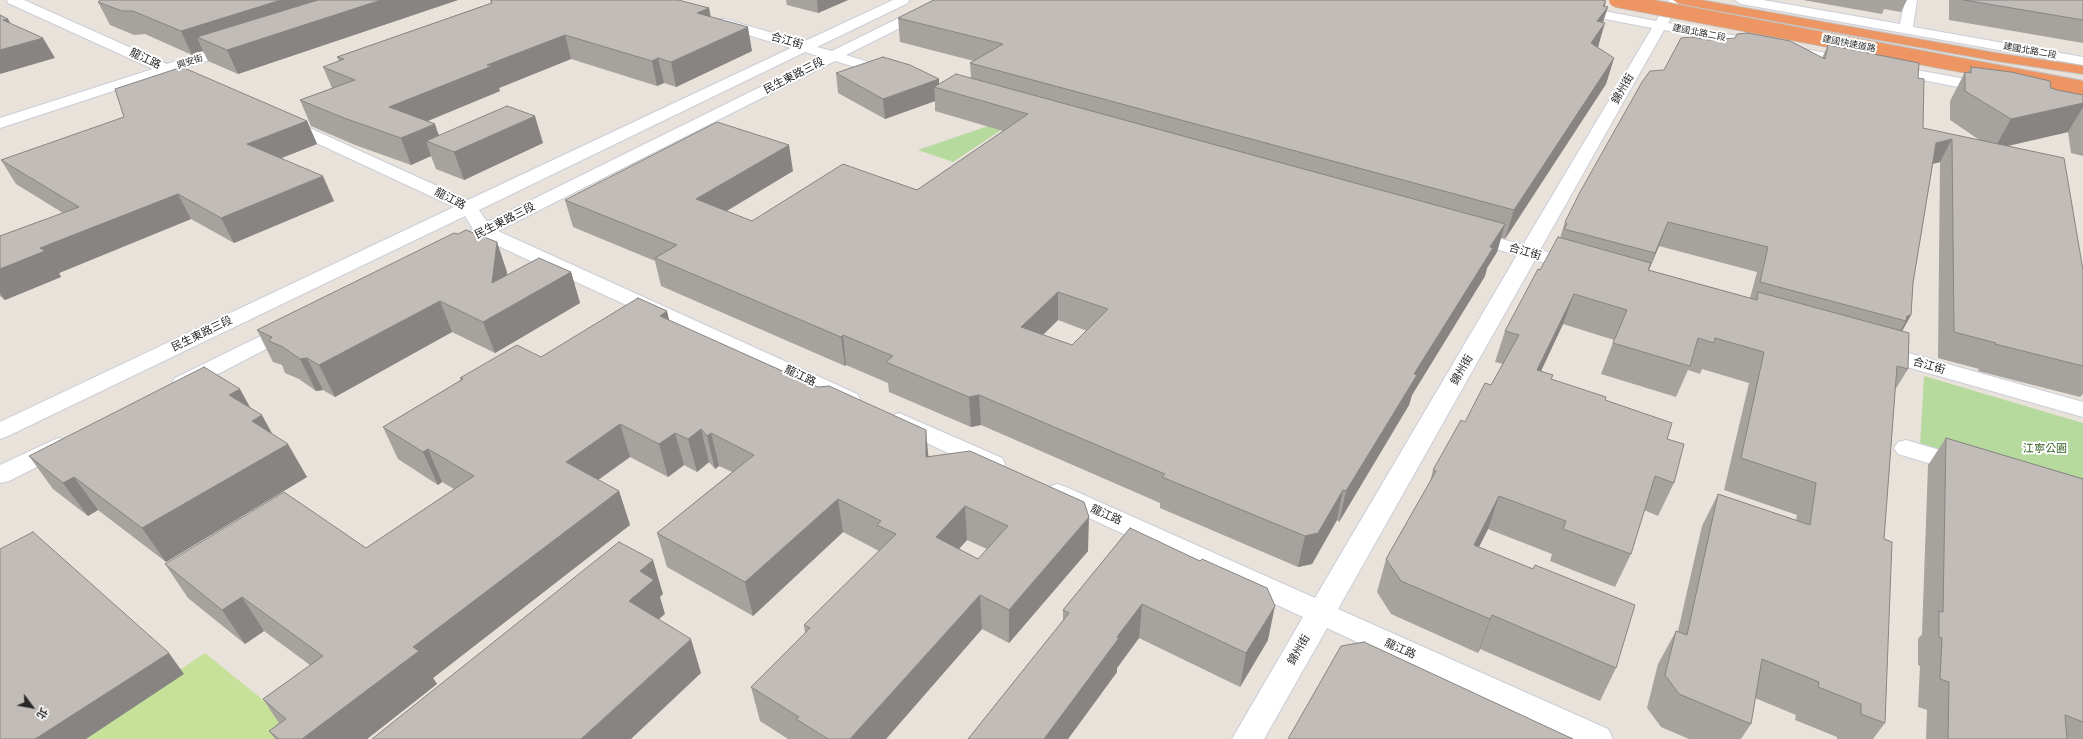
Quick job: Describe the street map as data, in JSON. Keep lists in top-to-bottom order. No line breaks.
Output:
{"streets":{"highway":["建國快速道路"],"street":["建國北路二段","合江街","龍江路","興安街","民生東路三段","錦州街"]},"crossings":[["建國北路二段","錦州街"],["合江街","民生東路三段"],["合江街","錦州街"],["龍江路","興安街"],["龍江路","民生東路三段"],["龍江路","錦州街"]],"parks":["江寧公園"],"north":"bottom right"}
